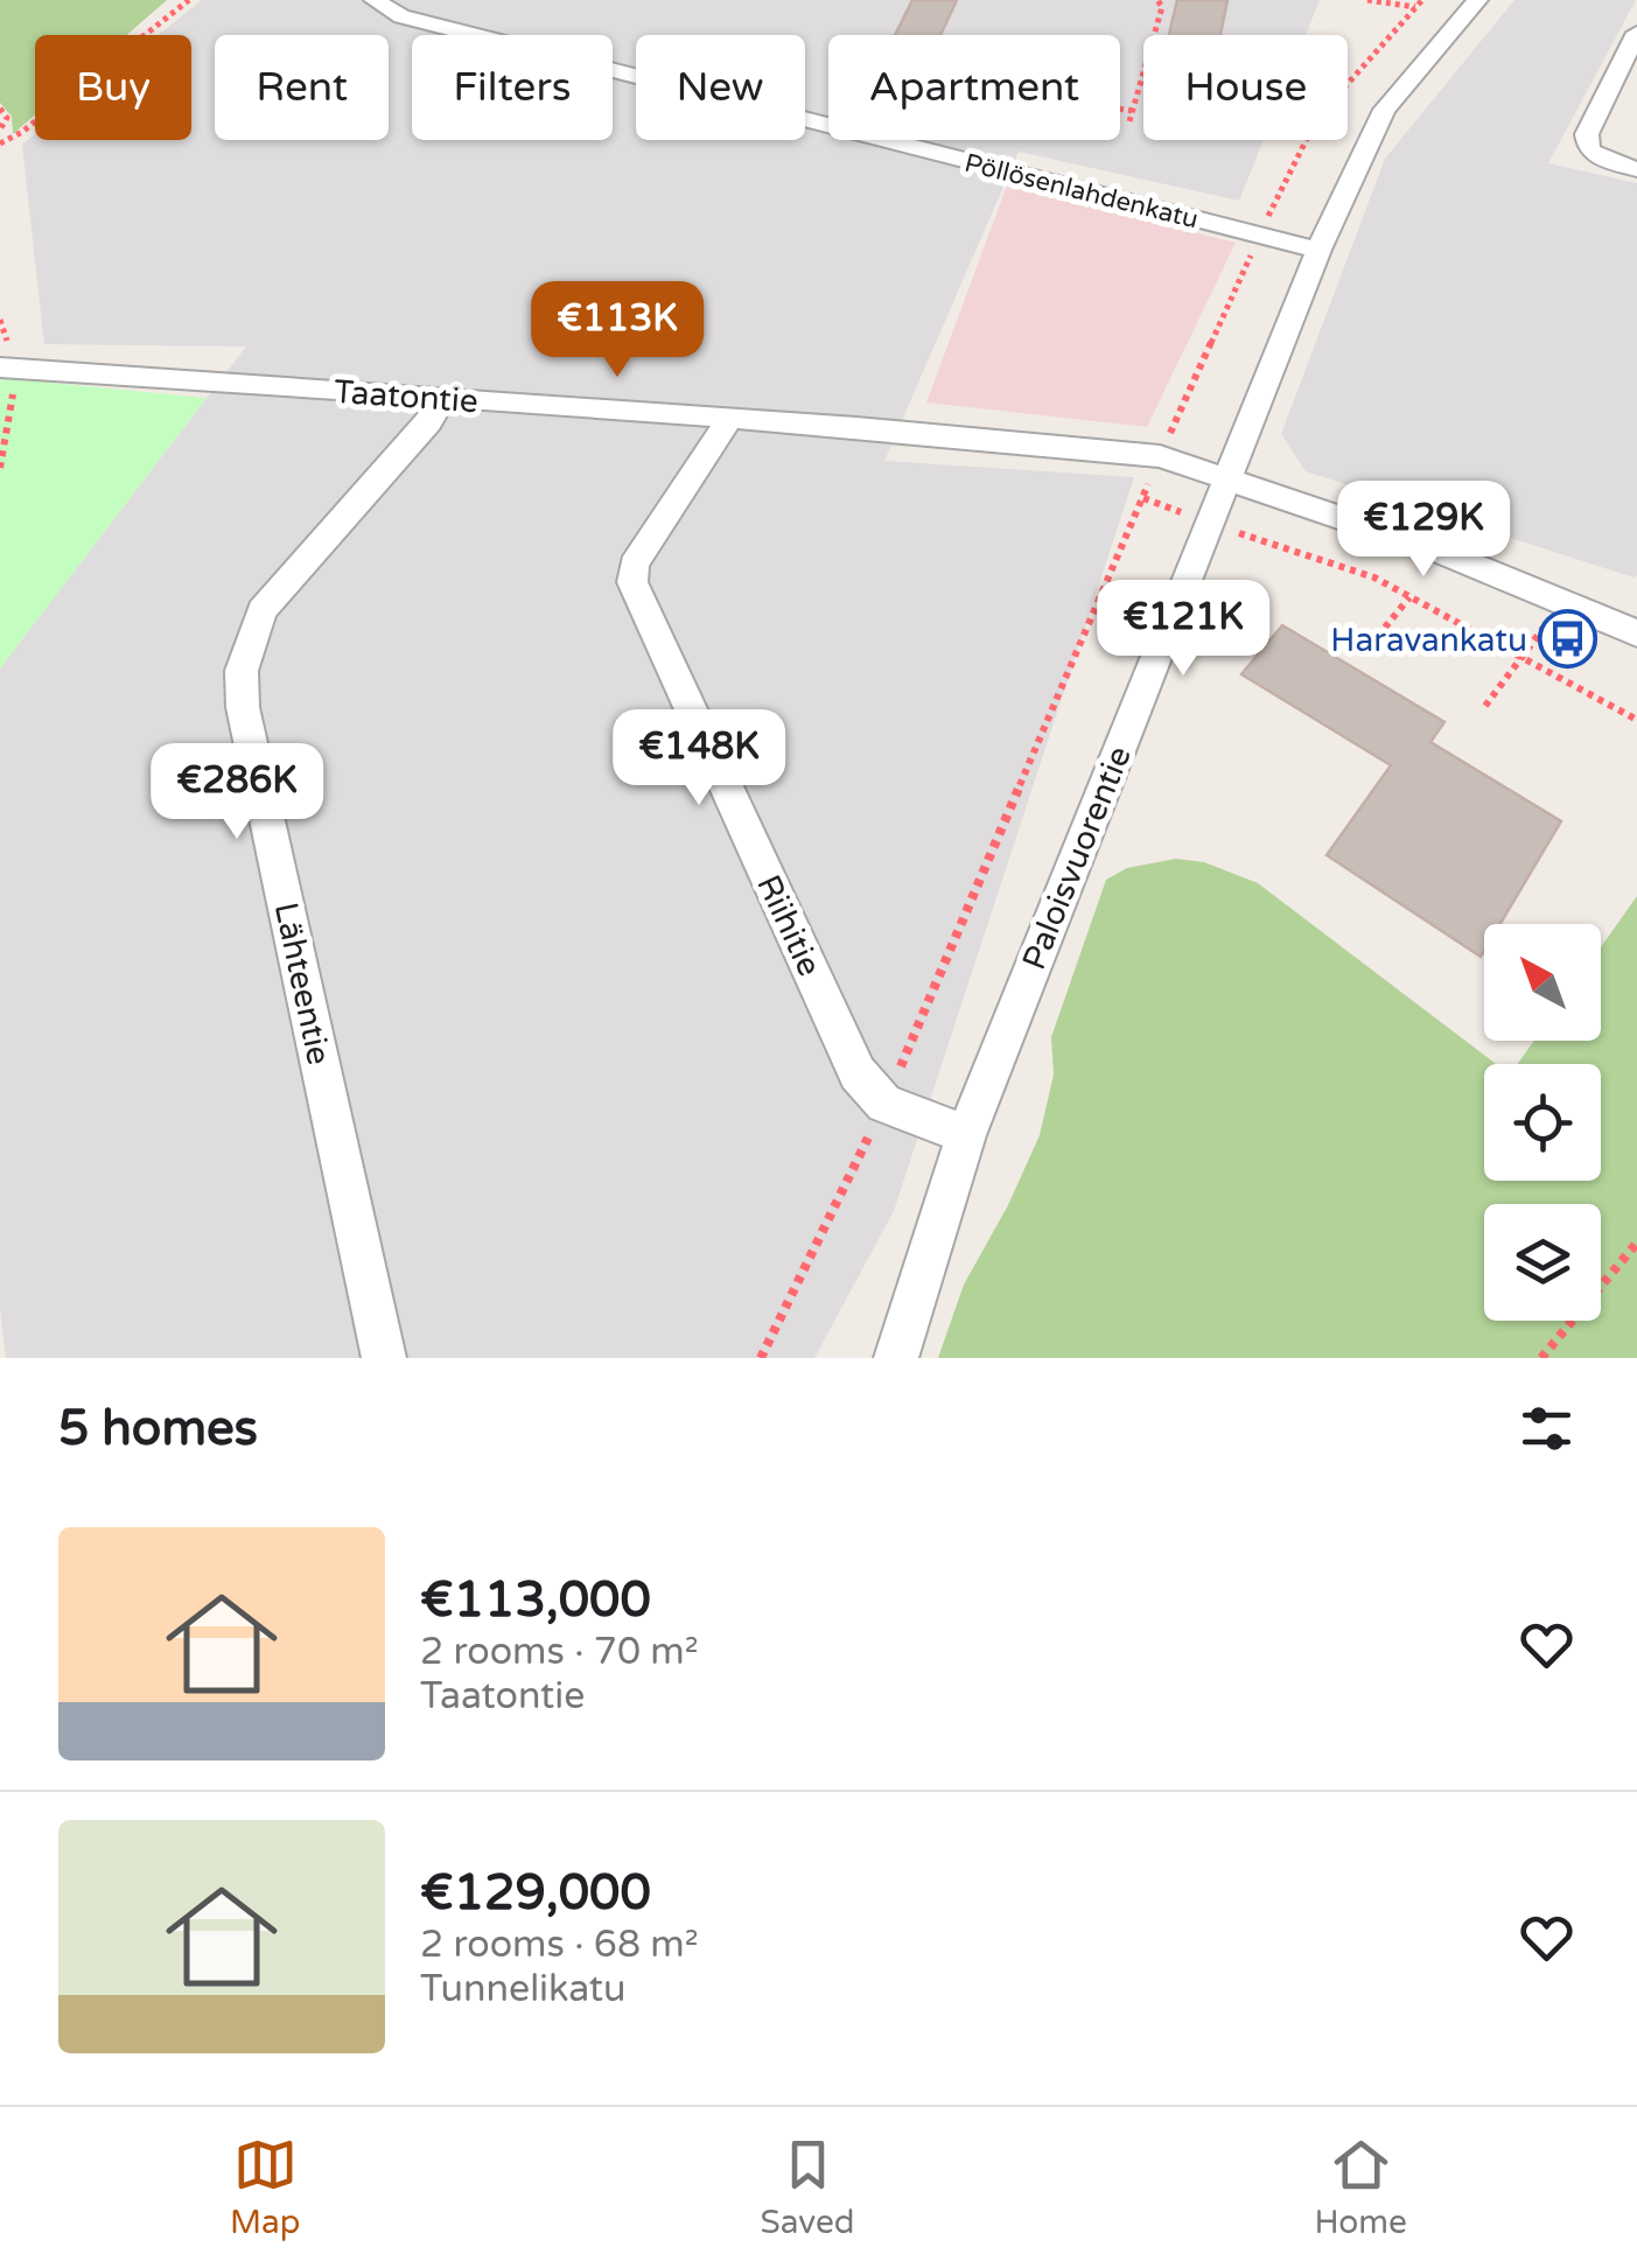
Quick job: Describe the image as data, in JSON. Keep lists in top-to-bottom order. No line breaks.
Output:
{"streets":{"street":["Pöllösenlahdenkatu","Taatontie","Paloisvuorentie","Riihitie","Lähteentie"]},"crossings":[["Pöllösenlahdenkatu","Paloisvuorentie"],["Taatontie","Paloisvuorentie"],["Taatontie","Riihitie"],["Taatontie","Lähteentie"]],"places":{"bus stop":["Haravankatu"]},"north":"top left","page":{"chip":["Buy","Rent","Filters","New","Apartment","House"],"price":["€113K","€129K","€121K","€148K","€286K"],"heading":"5 homes","list":[{"name":"€113,000","note":"2 rooms · 70 m² · Taatontie"},{"name":"€129,000","note":"2 rooms · 68 m² · Tunnelikatu"}],"tabs":["Map","Saved","Home"]}}
